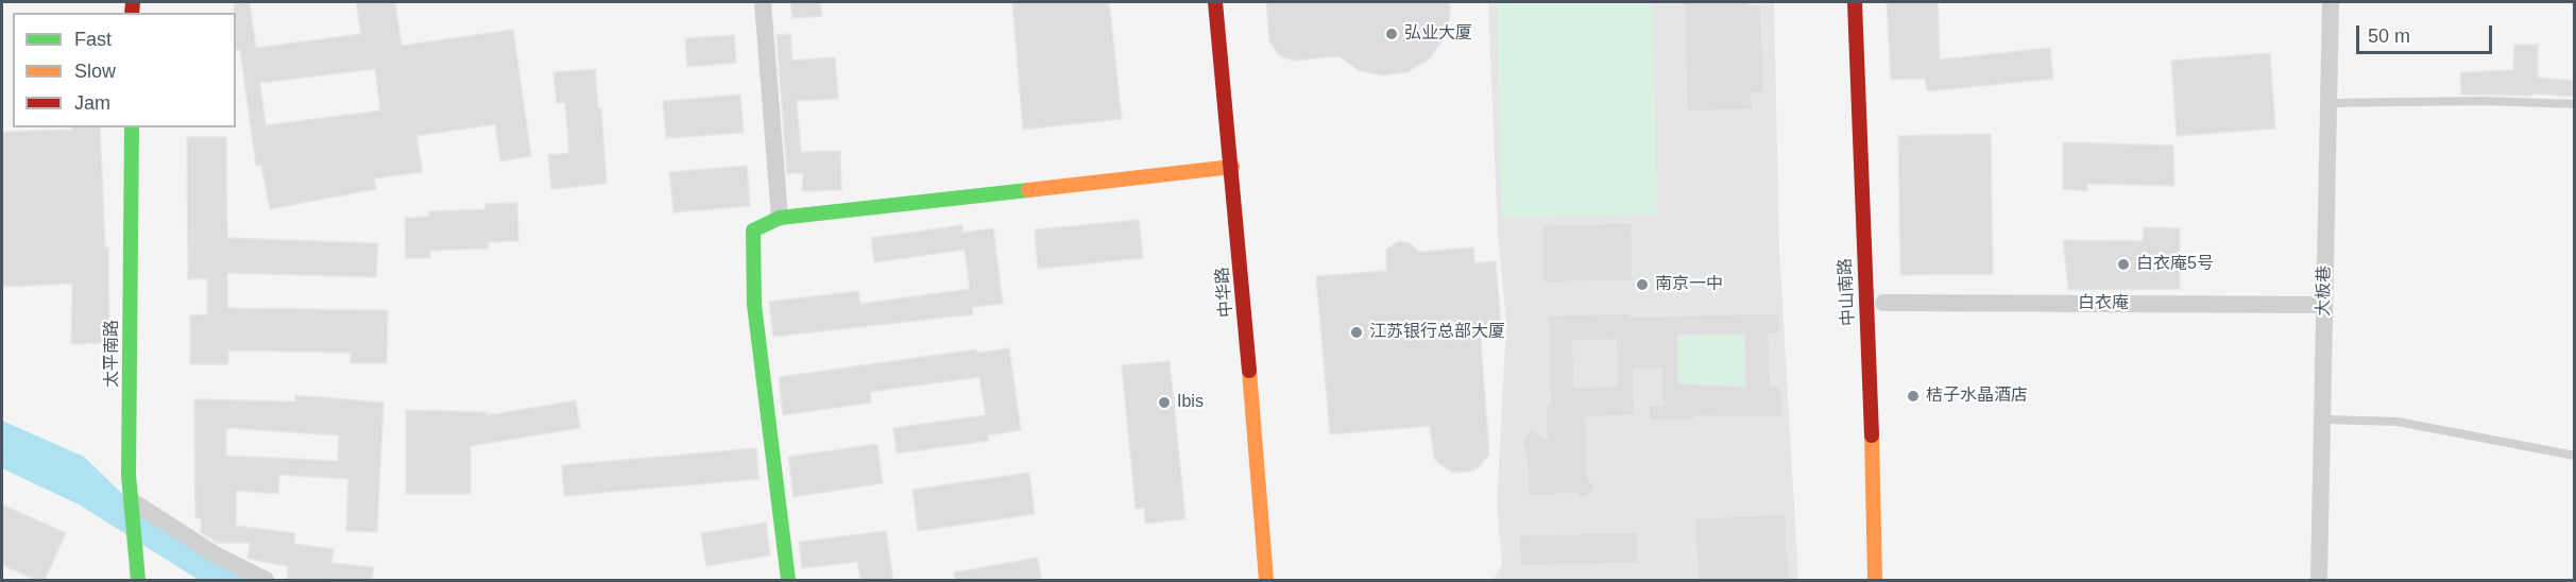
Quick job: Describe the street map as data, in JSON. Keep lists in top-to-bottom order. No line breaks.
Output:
{"streets":{"main road":["中华路","太平南路"],"street":["大板巷","白衣庵"]},"crossings":[["大板巷","白衣庵"]],"places":["弘业大厦","白衣庵5号","南京一中","江苏银行总部大厦","桔子水晶酒店","Ibis"],"legend":["Fast","Slow","Jam"],"scale_bar":"50 m"}
